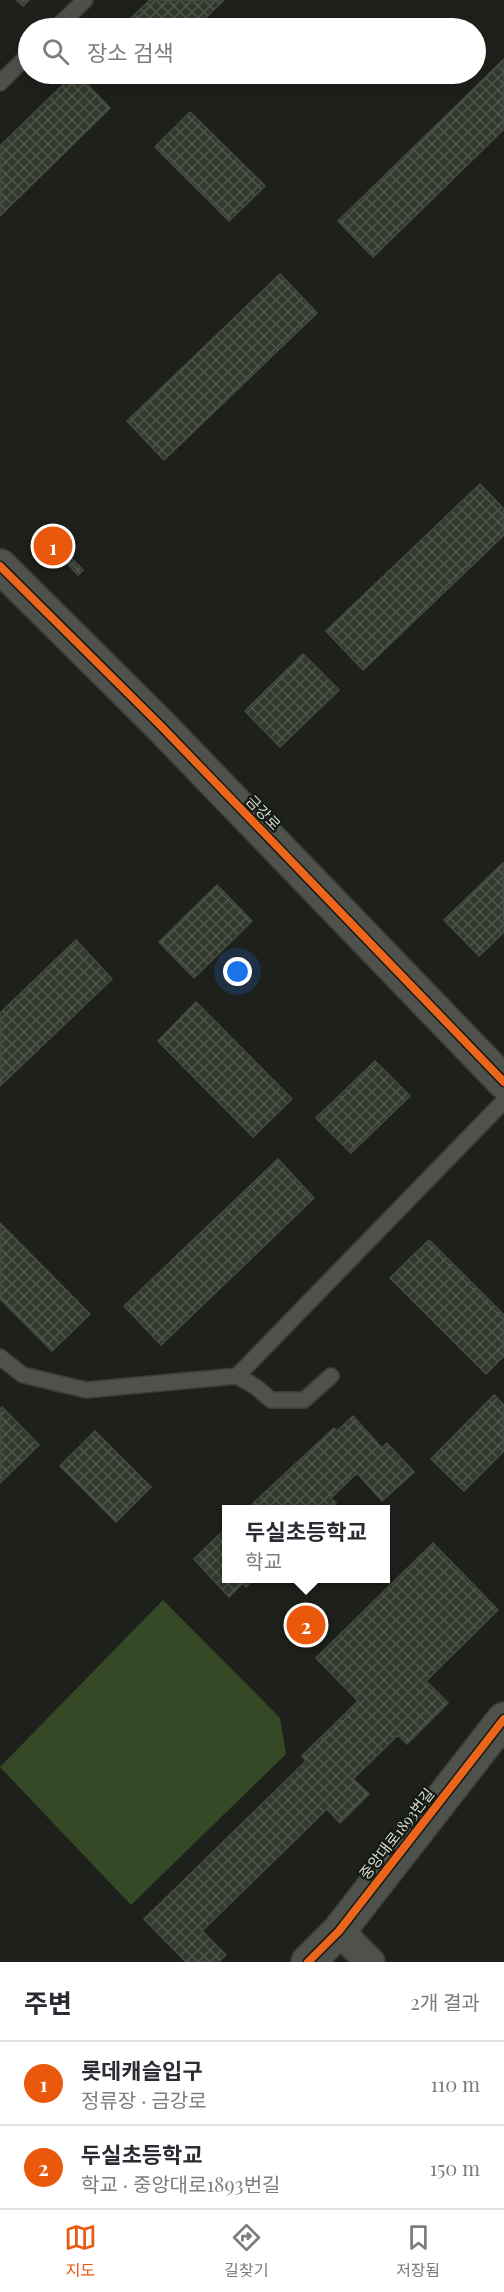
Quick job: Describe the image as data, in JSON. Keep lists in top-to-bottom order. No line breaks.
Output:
{"streets":{"street":["금강로","중앙대로1893번길"]},"page":{"search":"장소 검색","pins":["1","2"],"popup":["두실초등학교","학교"],"heading":["주변","2개 결과"],"list":[{"mark":"1","name":"롯데캐슬입구","note":"정류장 · 금강로","value":"110 m"},{"mark":"2","name":"두실초등학교","note":"학교 · 중앙대로1893번길","value":"150 m"}],"nav":["지도","길찾기","저장됨"]}}
